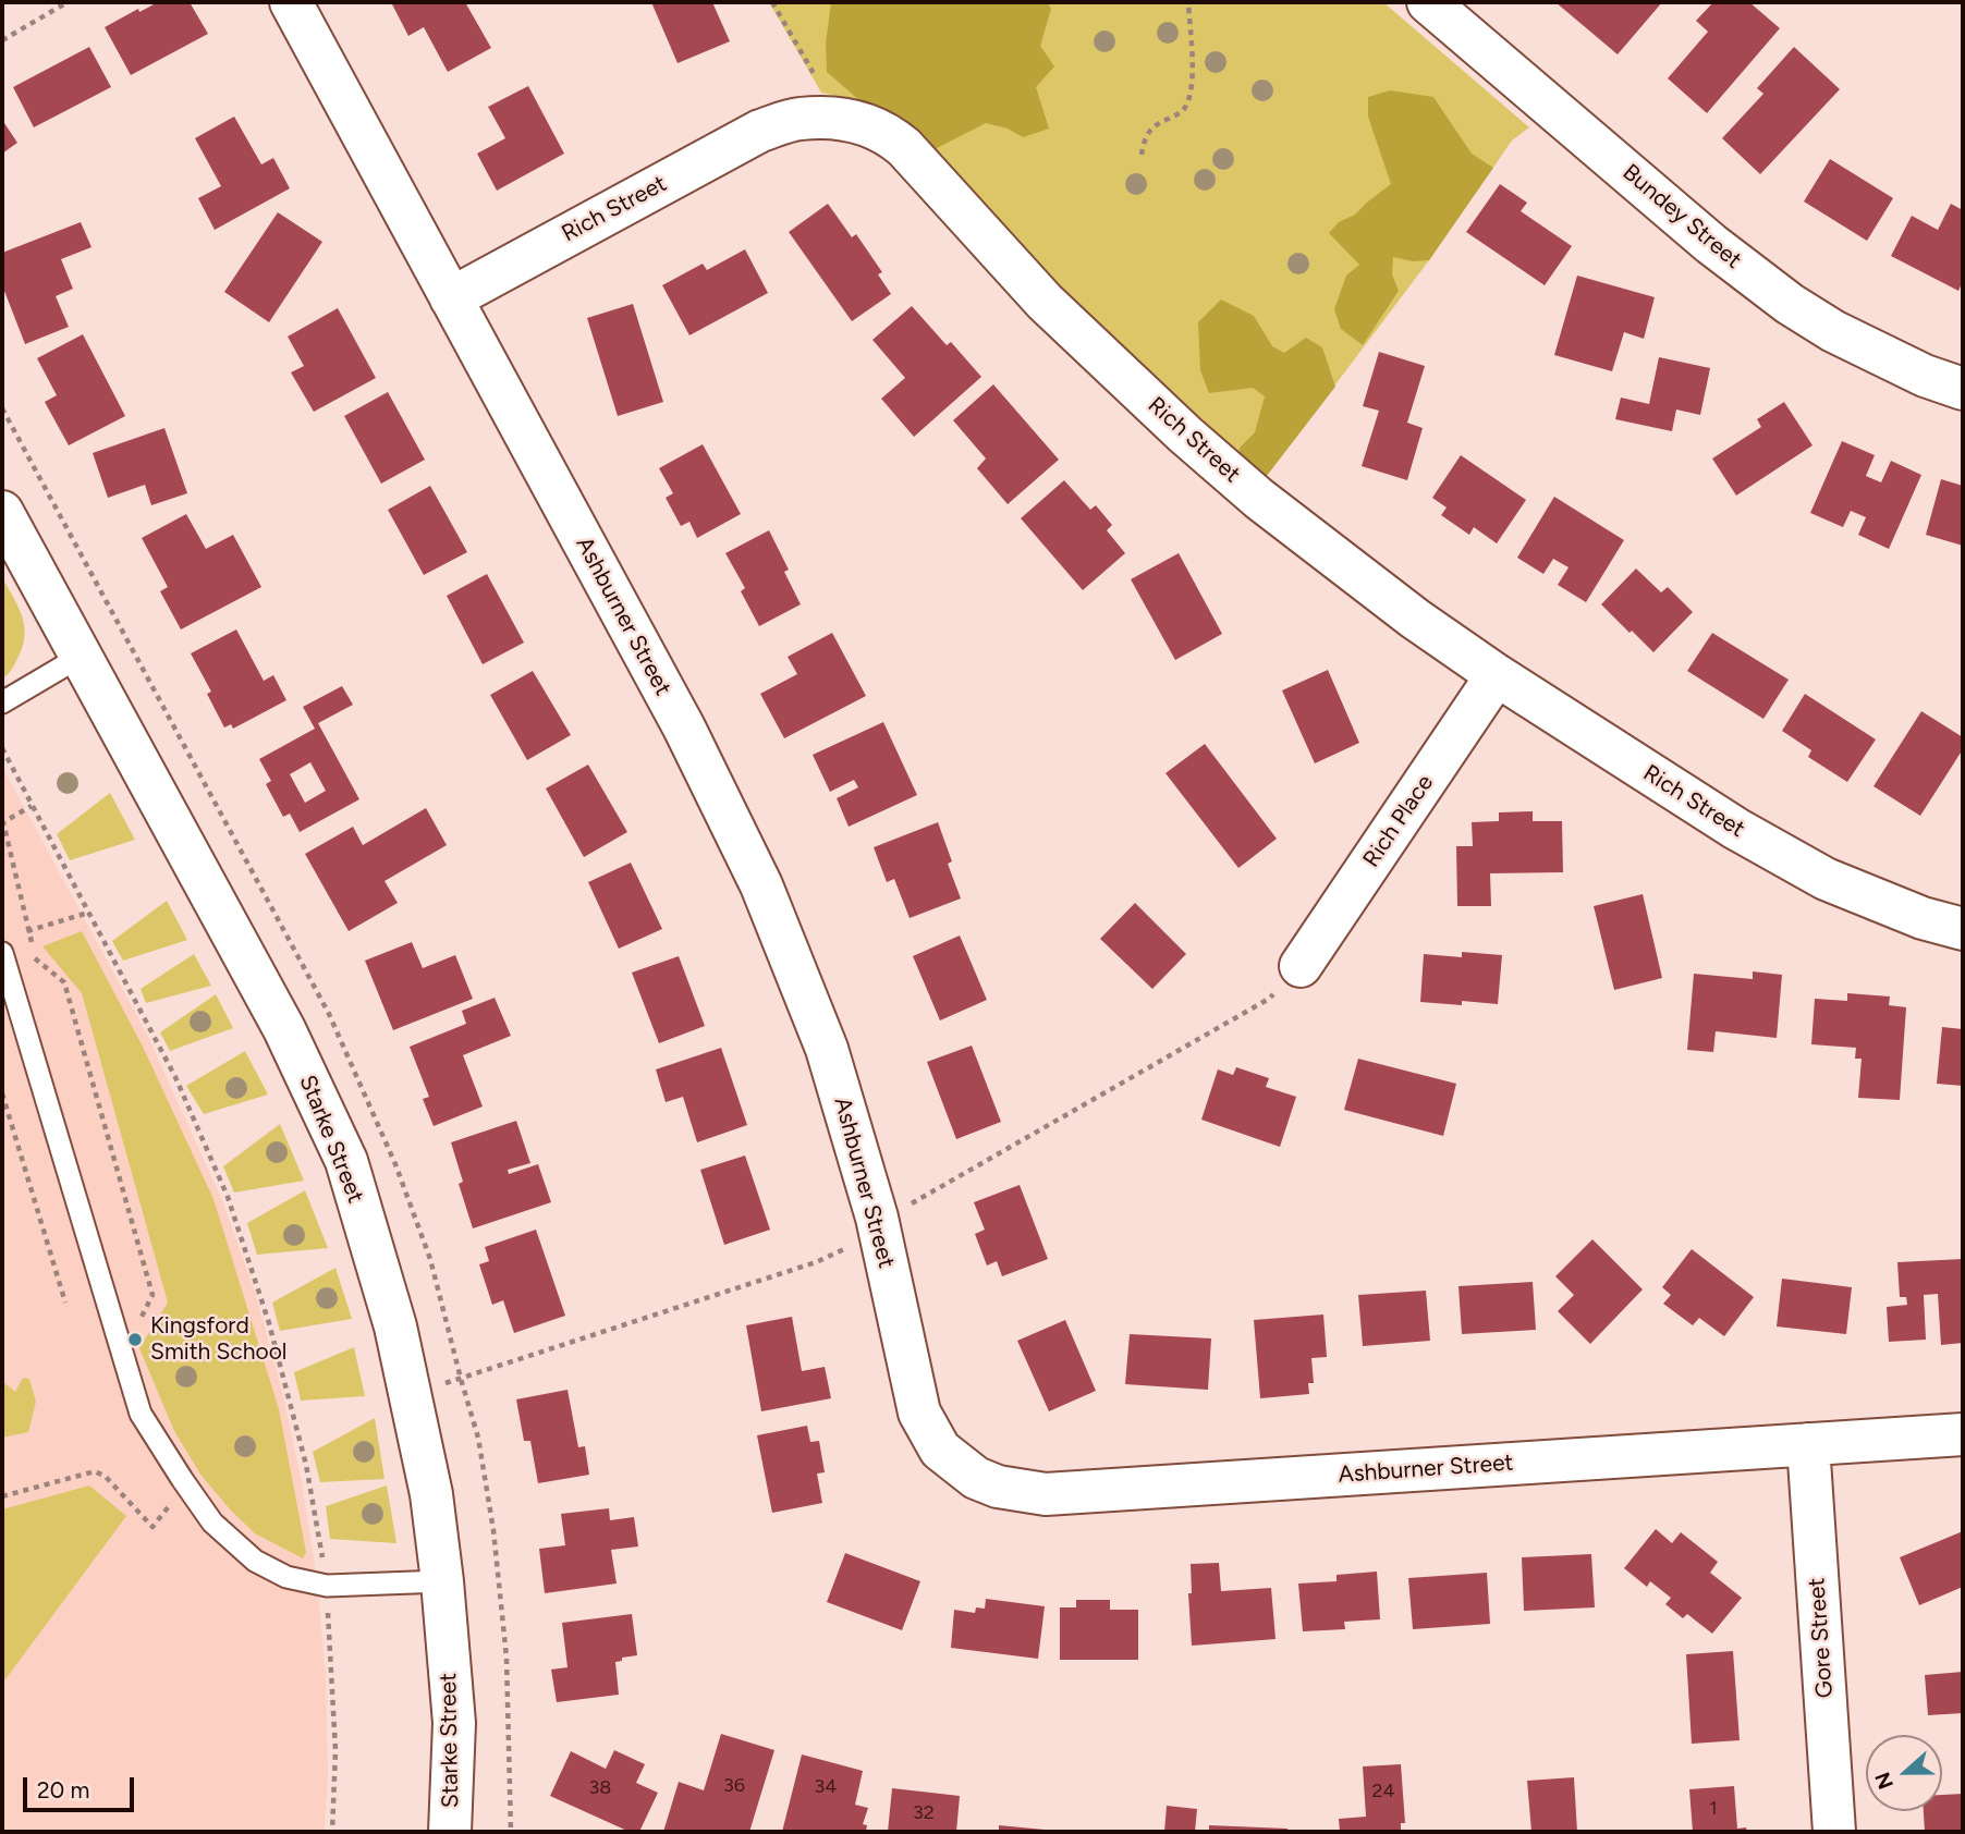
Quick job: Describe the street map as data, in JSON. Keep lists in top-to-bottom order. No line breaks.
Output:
{"streets":{"street":["Rich Street","Bundey Street","Ashburner Street","Rich Place","Starke Street","Gore Street"]},"crossings":[["Rich Street","Ashburner Street"],["Rich Street","Rich Place"],["Ashburner Street","Gore Street"]],"places":["Kingsford Smith School"],"house_numbers":["36","34","38","24","1","32"],"scale_bar":"20 m","north":"left"}
